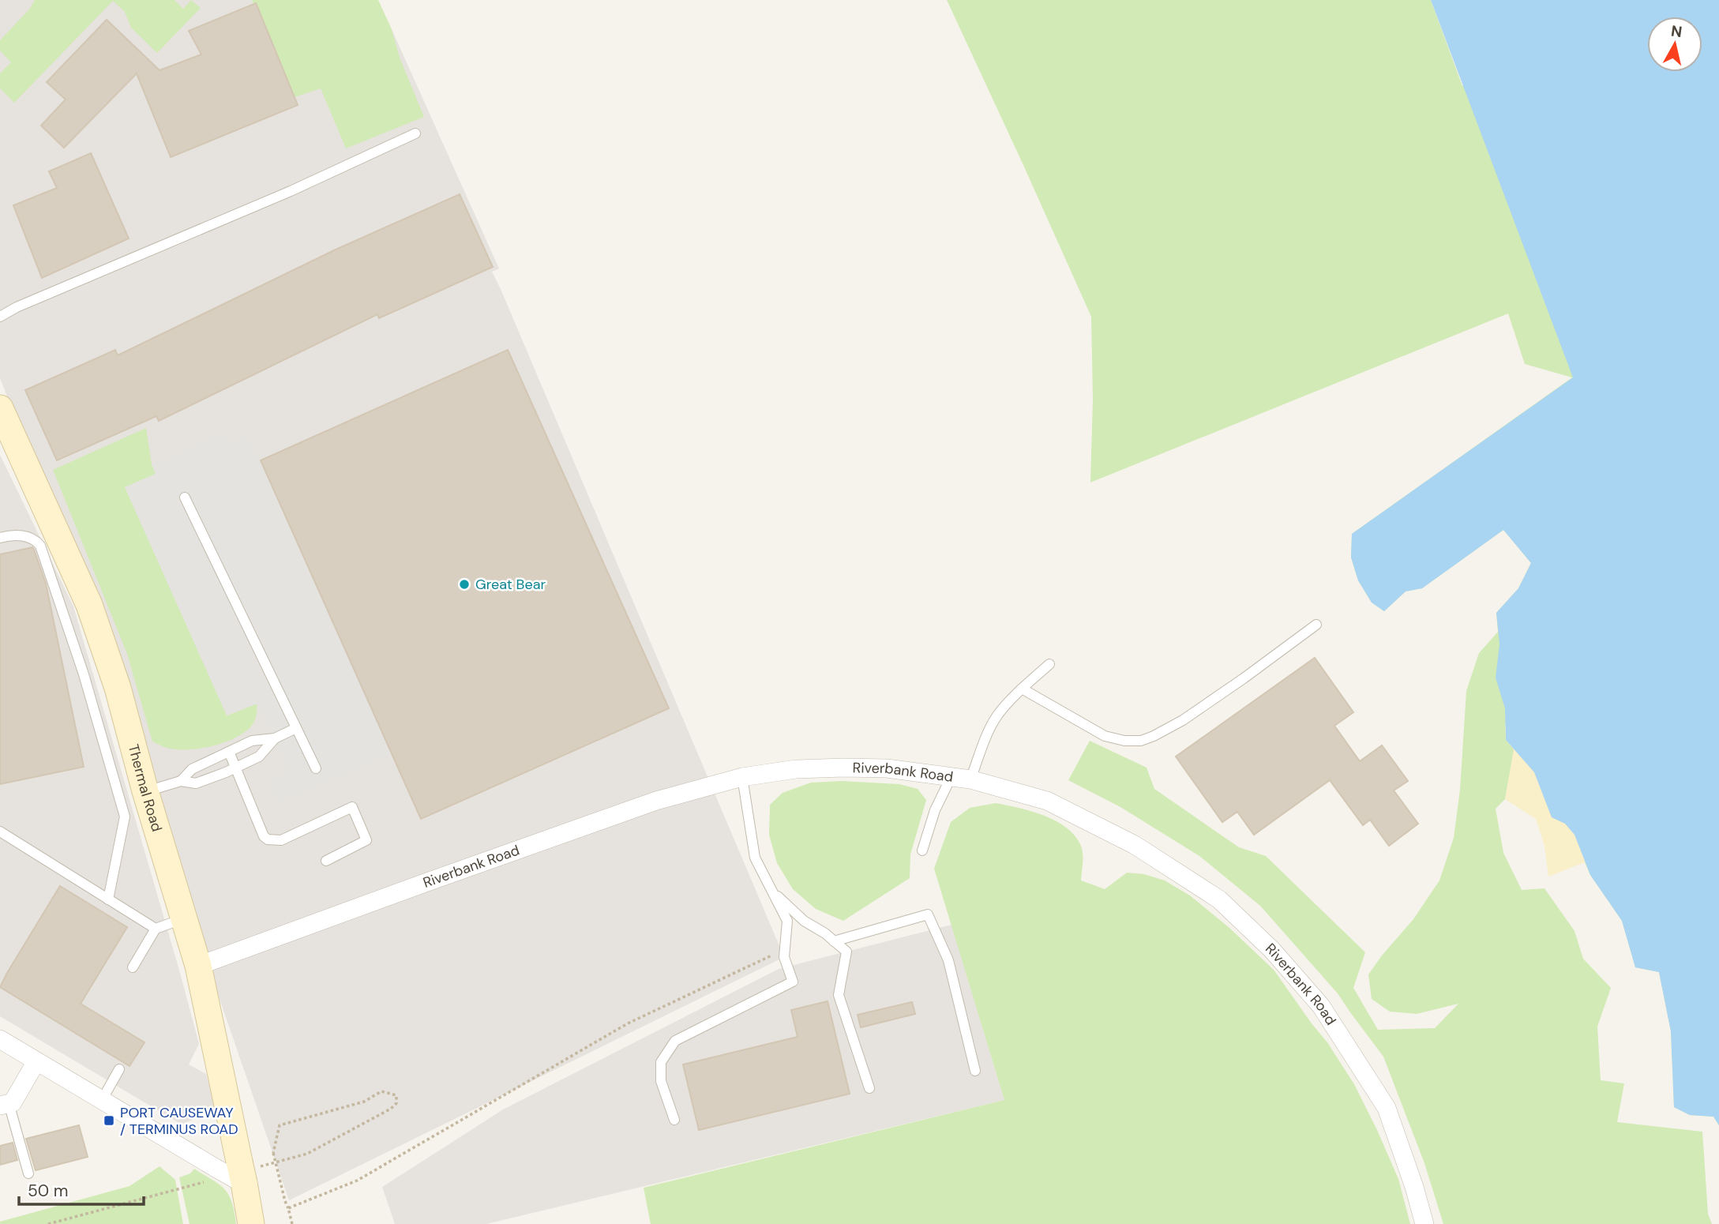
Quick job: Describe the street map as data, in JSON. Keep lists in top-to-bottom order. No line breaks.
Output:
{"streets":{"street":["Riverbank Road","Thermal Road"]},"crossings":[["Riverbank Road","Thermal Road"]],"places":{"other":["Great Bear"],"transit":["PORT CAUSEWAY / TERMINUS ROAD"]},"scale_bar":"50 m","north":"top"}
